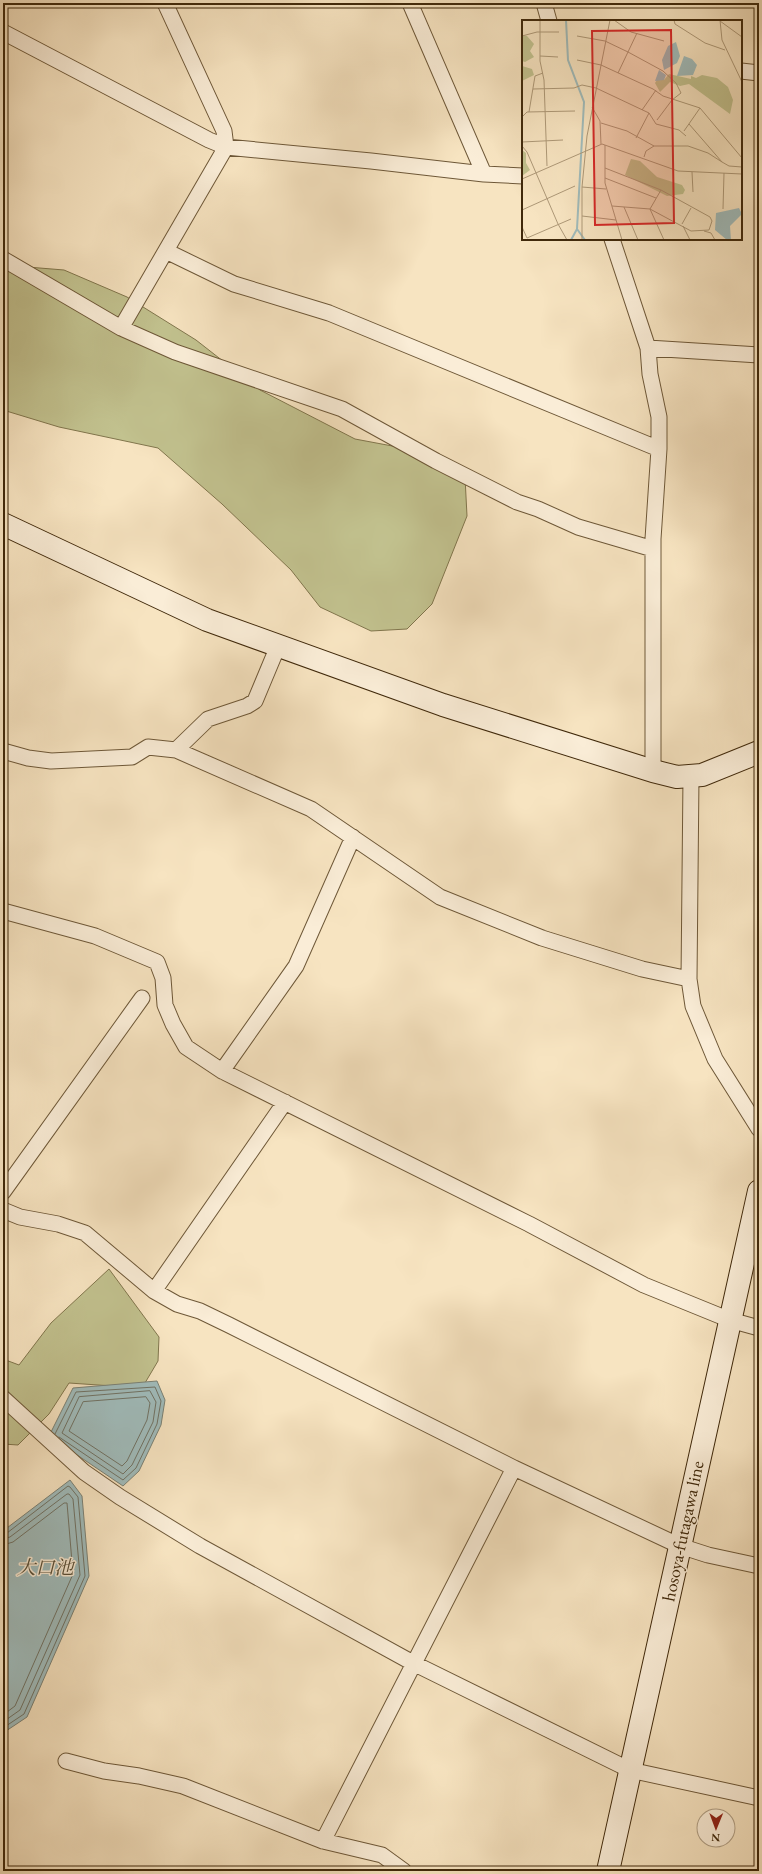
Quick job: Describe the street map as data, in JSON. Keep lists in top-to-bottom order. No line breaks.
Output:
{"streets":{"street":["hosoya-futagawa line"]},"water":["大口池"],"north":"bottom"}
